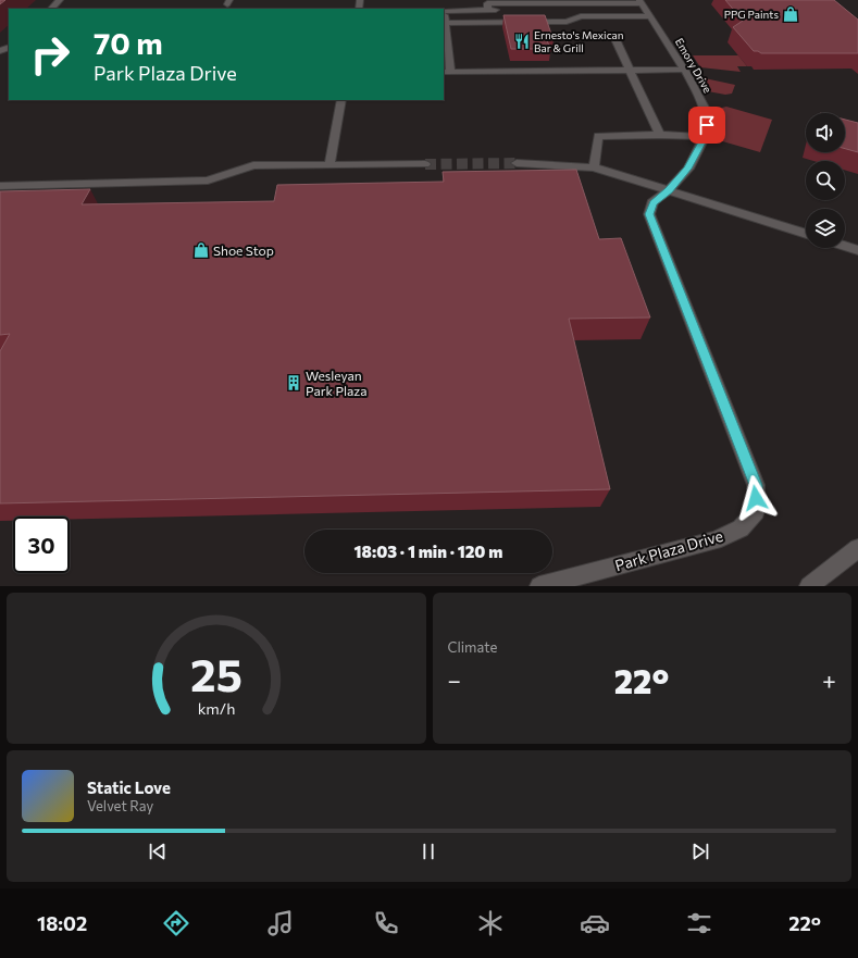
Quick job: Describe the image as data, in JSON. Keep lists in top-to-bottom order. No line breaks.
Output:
{"streets":{"street":["Emory Drive","Park Plaza Drive"]},"crossings":[["Emory Drive","Park Plaza Drive"]],"places":{"shop":["PPG Paints","Shoe Stop"],"restaurant":["Ernesto's Mexican Bar & Grill"],"building":["Wesleyan Park Plaza"]},"page":{"turn":["70 m","Park Plaza Drive"],"limit":"30","trip":"18:03 · 1 min · 120 m","tile":"Climate","heat":["−","22°","+"],"song":["Static Love","Velvet Ray"],"tabs":["18:02","22°"],"gauge":["25","km/h"]}}
